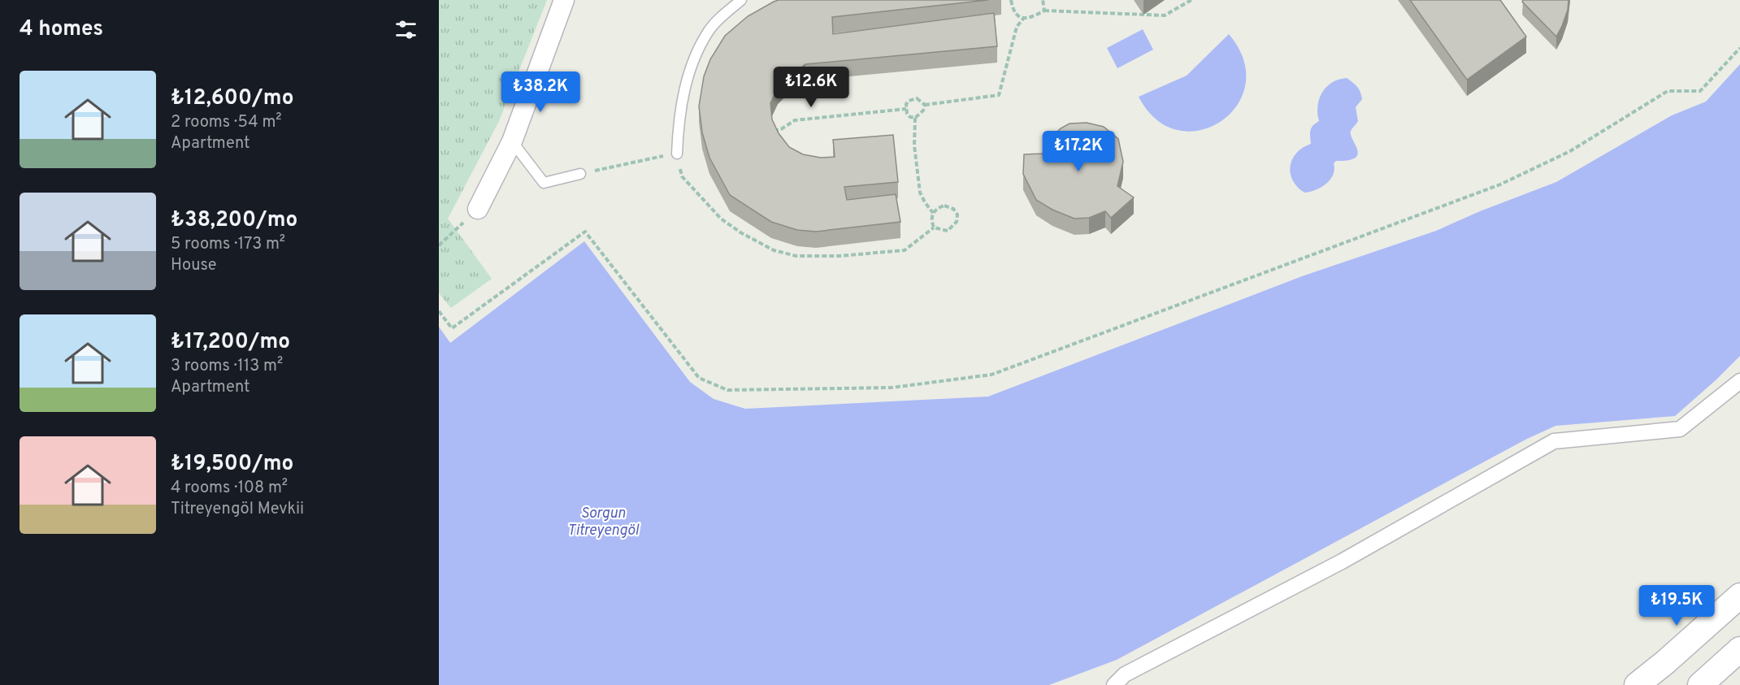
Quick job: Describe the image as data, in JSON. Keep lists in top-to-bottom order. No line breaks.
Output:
{"water":["Sorgun Titreyengöl"],"page":{"heading":"4 homes","list":[{"name":"₺12,600/mo","note":"2 rooms · 54 m² · Apartment"},{"name":"₺38,200/mo","note":"5 rooms · 173 m² · House"},{"name":"₺17,200/mo","note":"3 rooms · 113 m² · Apartment"},{"name":"₺19,500/mo","note":"4 rooms · 108 m² · Titreyengöl Mevkii"}],"price":["₺12.6K","₺38.2K","₺17.2K","₺19.5K"]}}
